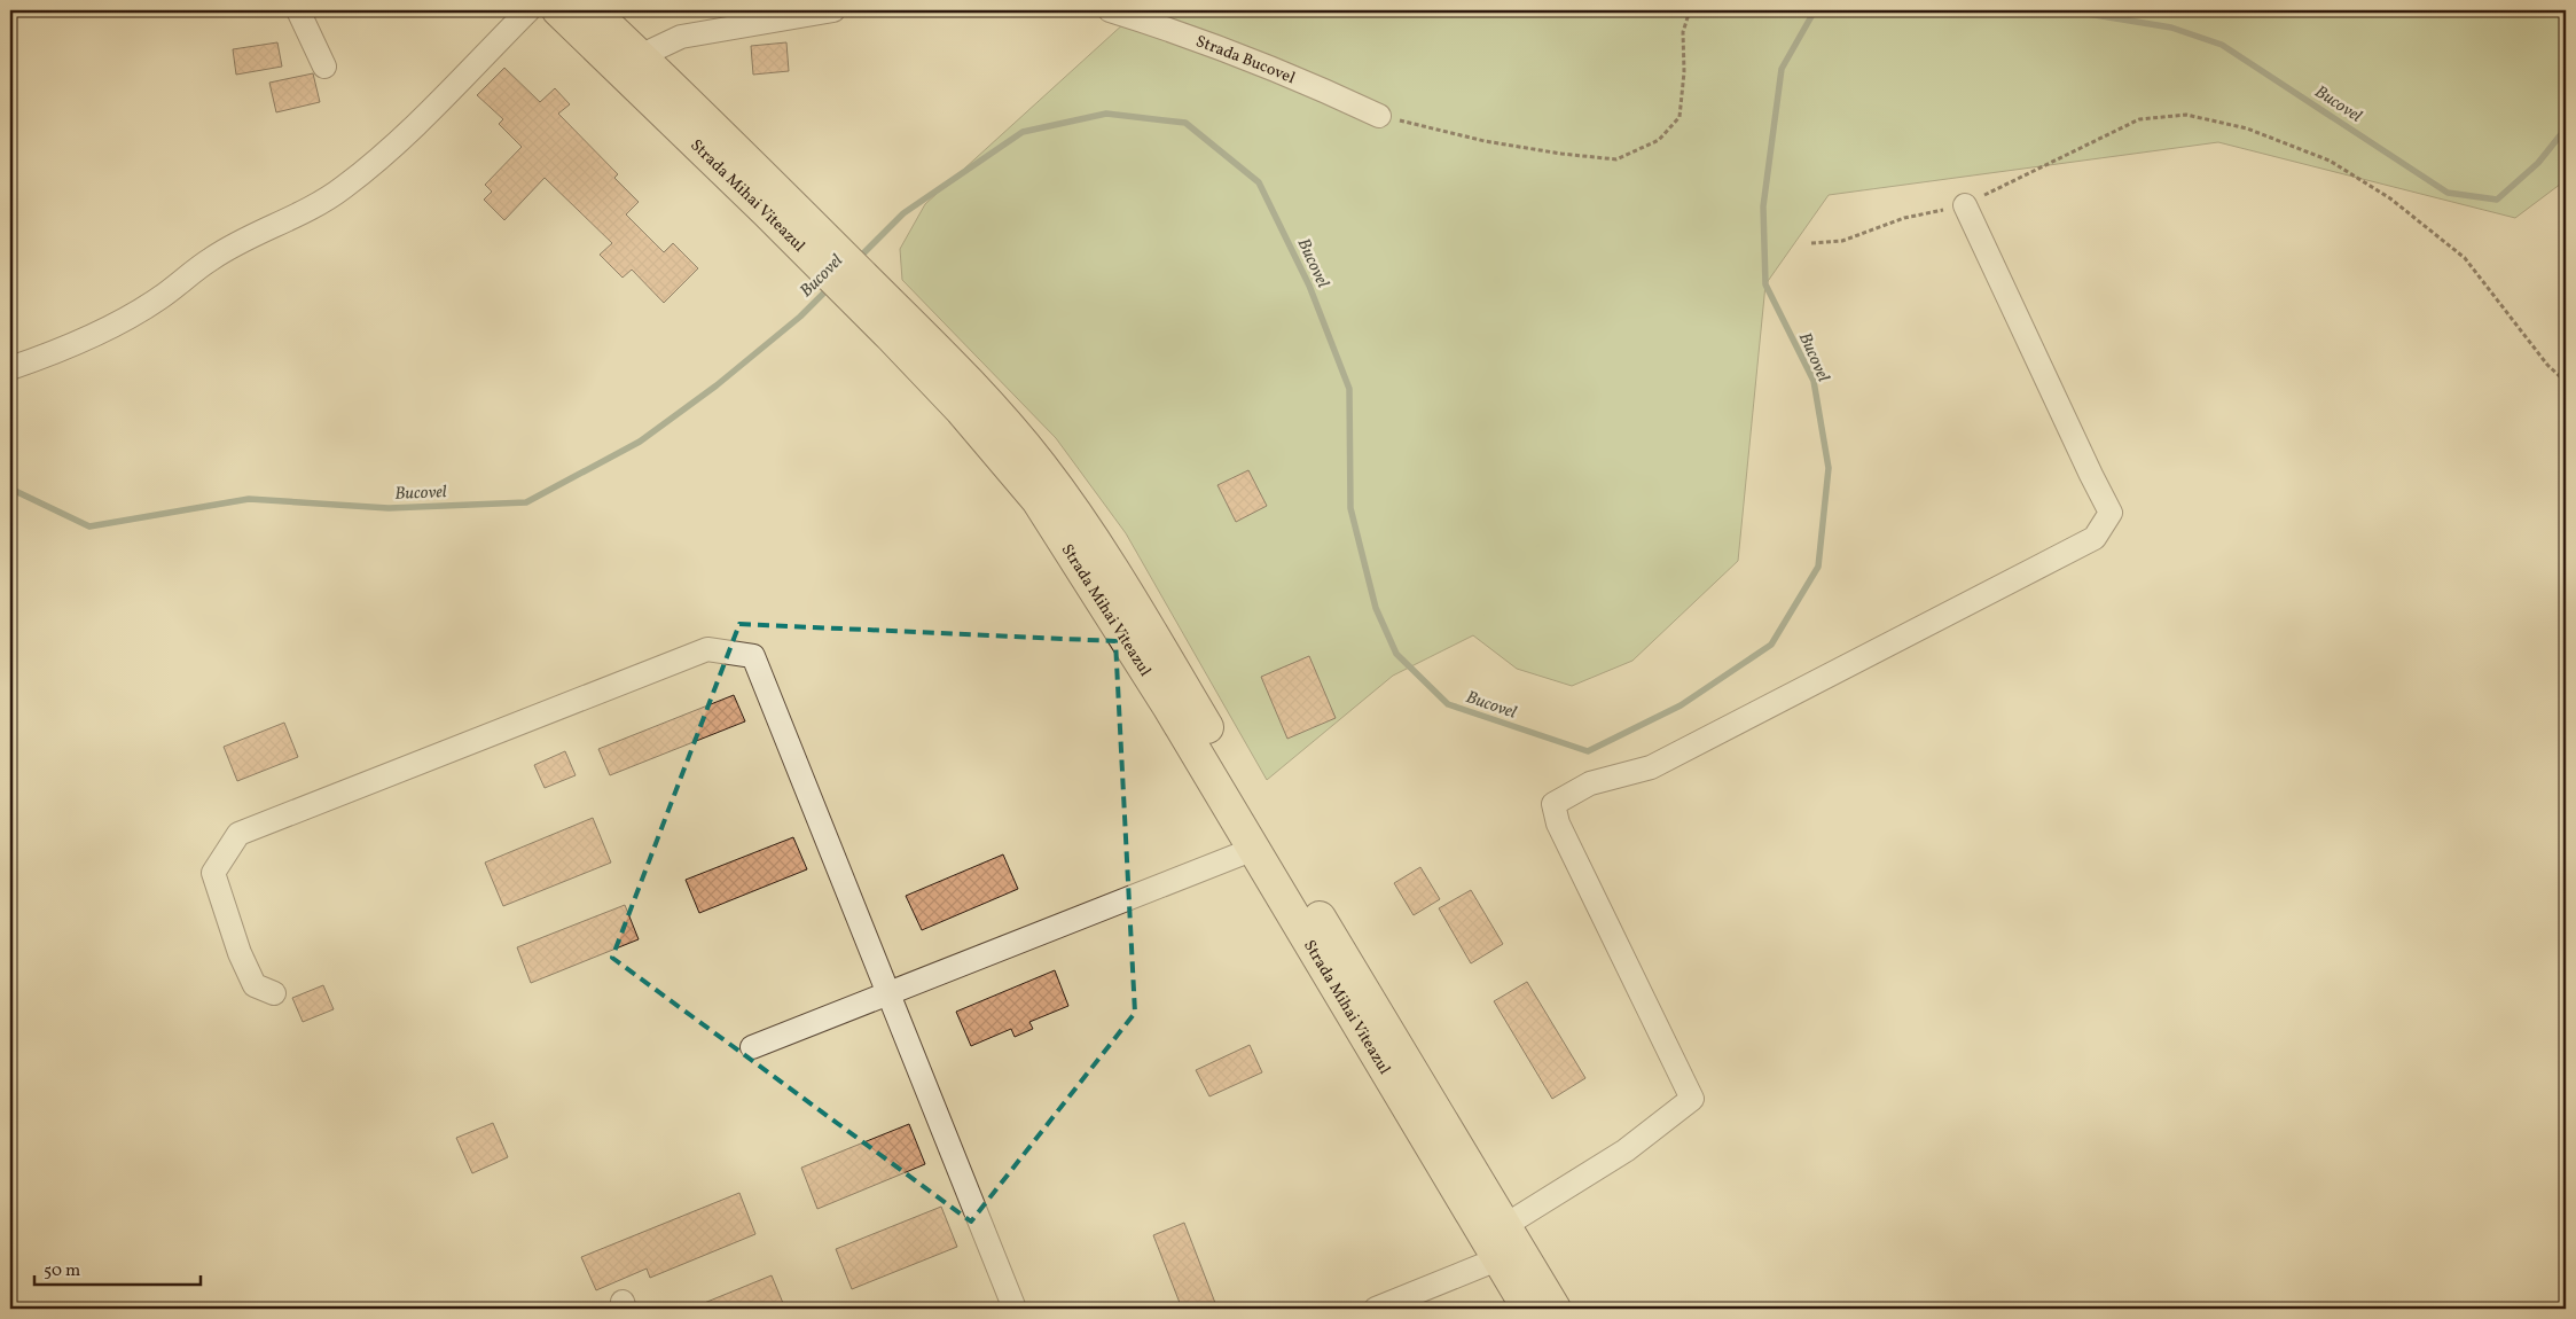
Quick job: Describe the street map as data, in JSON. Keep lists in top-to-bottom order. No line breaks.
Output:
{"streets":{"main road":["Strada Mihai Viteazul"],"street":["Strada Bucovel"]},"water":["Bucovel"],"scale_bar":"50 m"}
